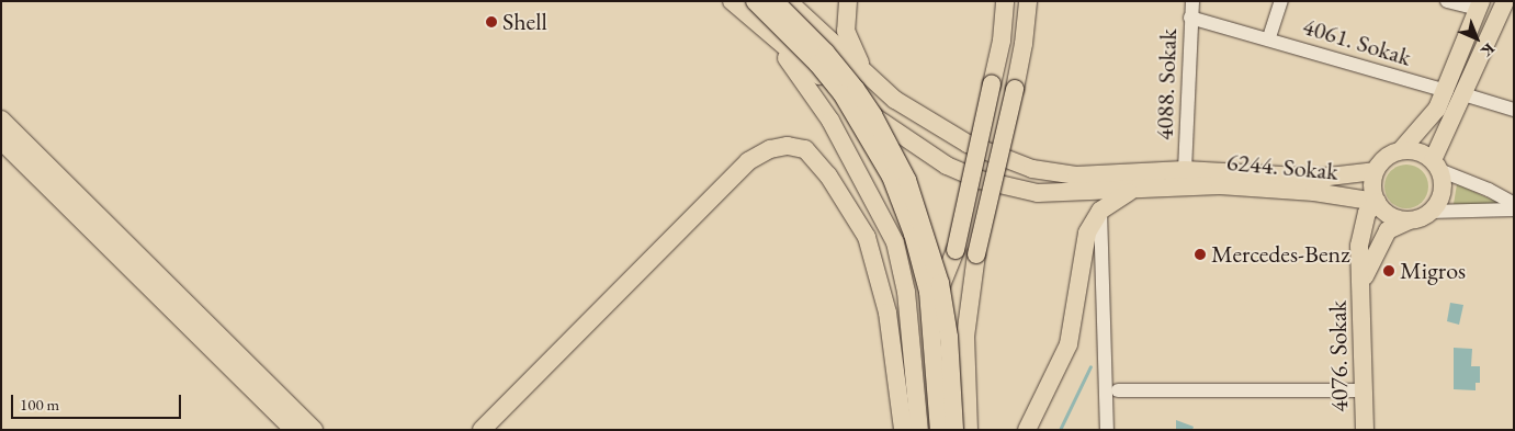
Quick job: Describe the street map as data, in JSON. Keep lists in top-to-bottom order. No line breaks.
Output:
{"streets":{"main road":["6244. Sokak","4076. Sokak"],"street":["4061. Sokak","4088. Sokak"]},"crossings":[["4061. Sokak","4088. Sokak"],["4088. Sokak","6244. Sokak"],["6244. Sokak","4076. Sokak"]],"places":["Shell","Mercedes-Benz","Migros"],"scale_bar":"100 m","north":"bottom right"}
